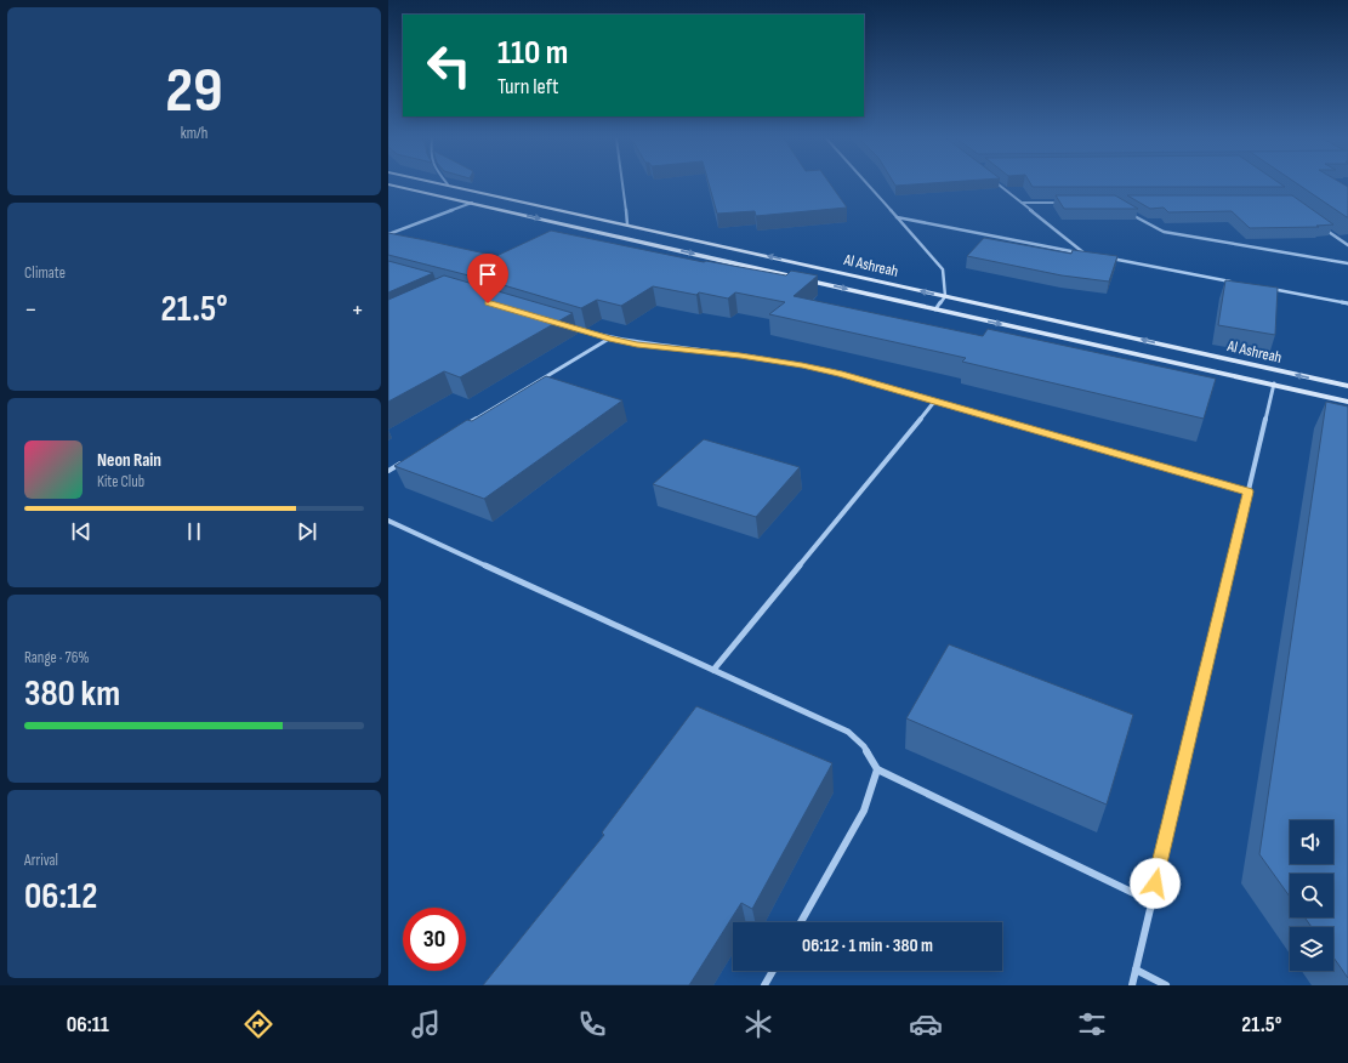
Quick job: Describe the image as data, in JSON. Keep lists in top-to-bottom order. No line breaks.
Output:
{"streets":{"street":["Al Ashreah"]},"page":{"tile":[["29","km/h"],"Climate",["Range · 76%","380 km"],["Arrival","06:12"]],"turn":["110 m","Turn left"],"heat":["−","21.5°","+"],"song":["Neon Rain","Kite Club"],"limit":"30","trip":"06:12 · 1 min · 380 m","tabs":["06:11","21.5°"]}}
